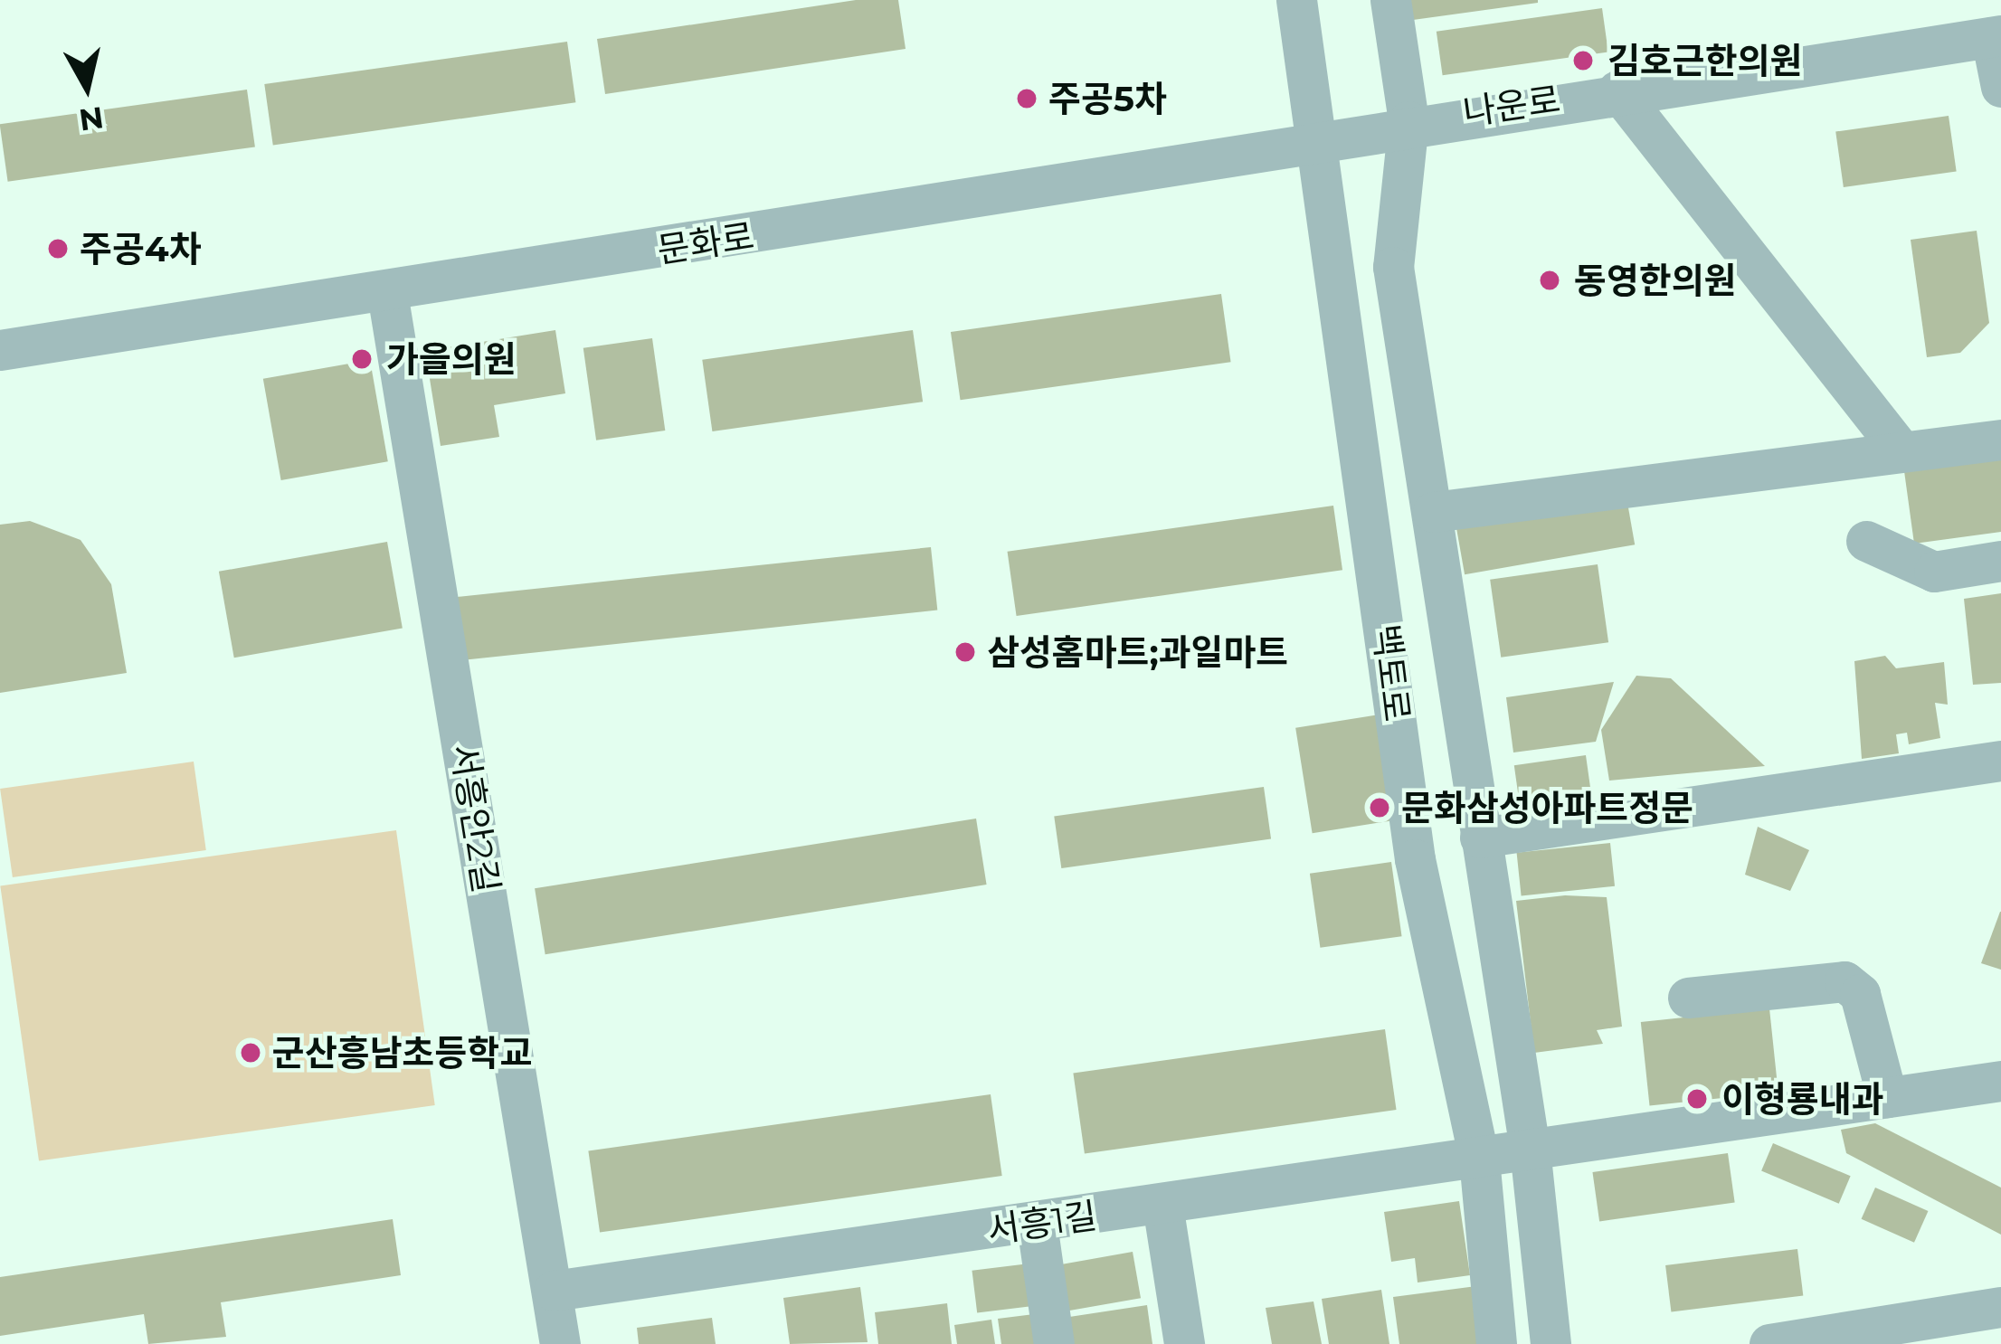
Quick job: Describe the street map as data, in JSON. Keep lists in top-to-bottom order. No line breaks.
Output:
{"streets":{"street":["나운로","문화로","백토로","서흥안2길","서흥1길"]},"crossings":[["나운로","문화로"],["나운로","백토로"],["문화로","백토로"],["문화로","서흥안2길"],["백토로","서흥1길"],["서흥안2길","서흥1길"]],"places":["김호근한의원","주공5차","주공4차","동영한의원","가을의원","삼성홈마트;과일마트","문화삼성아파트정문","군산흥남초등학교","이형룡내과"],"north":"bottom"}
